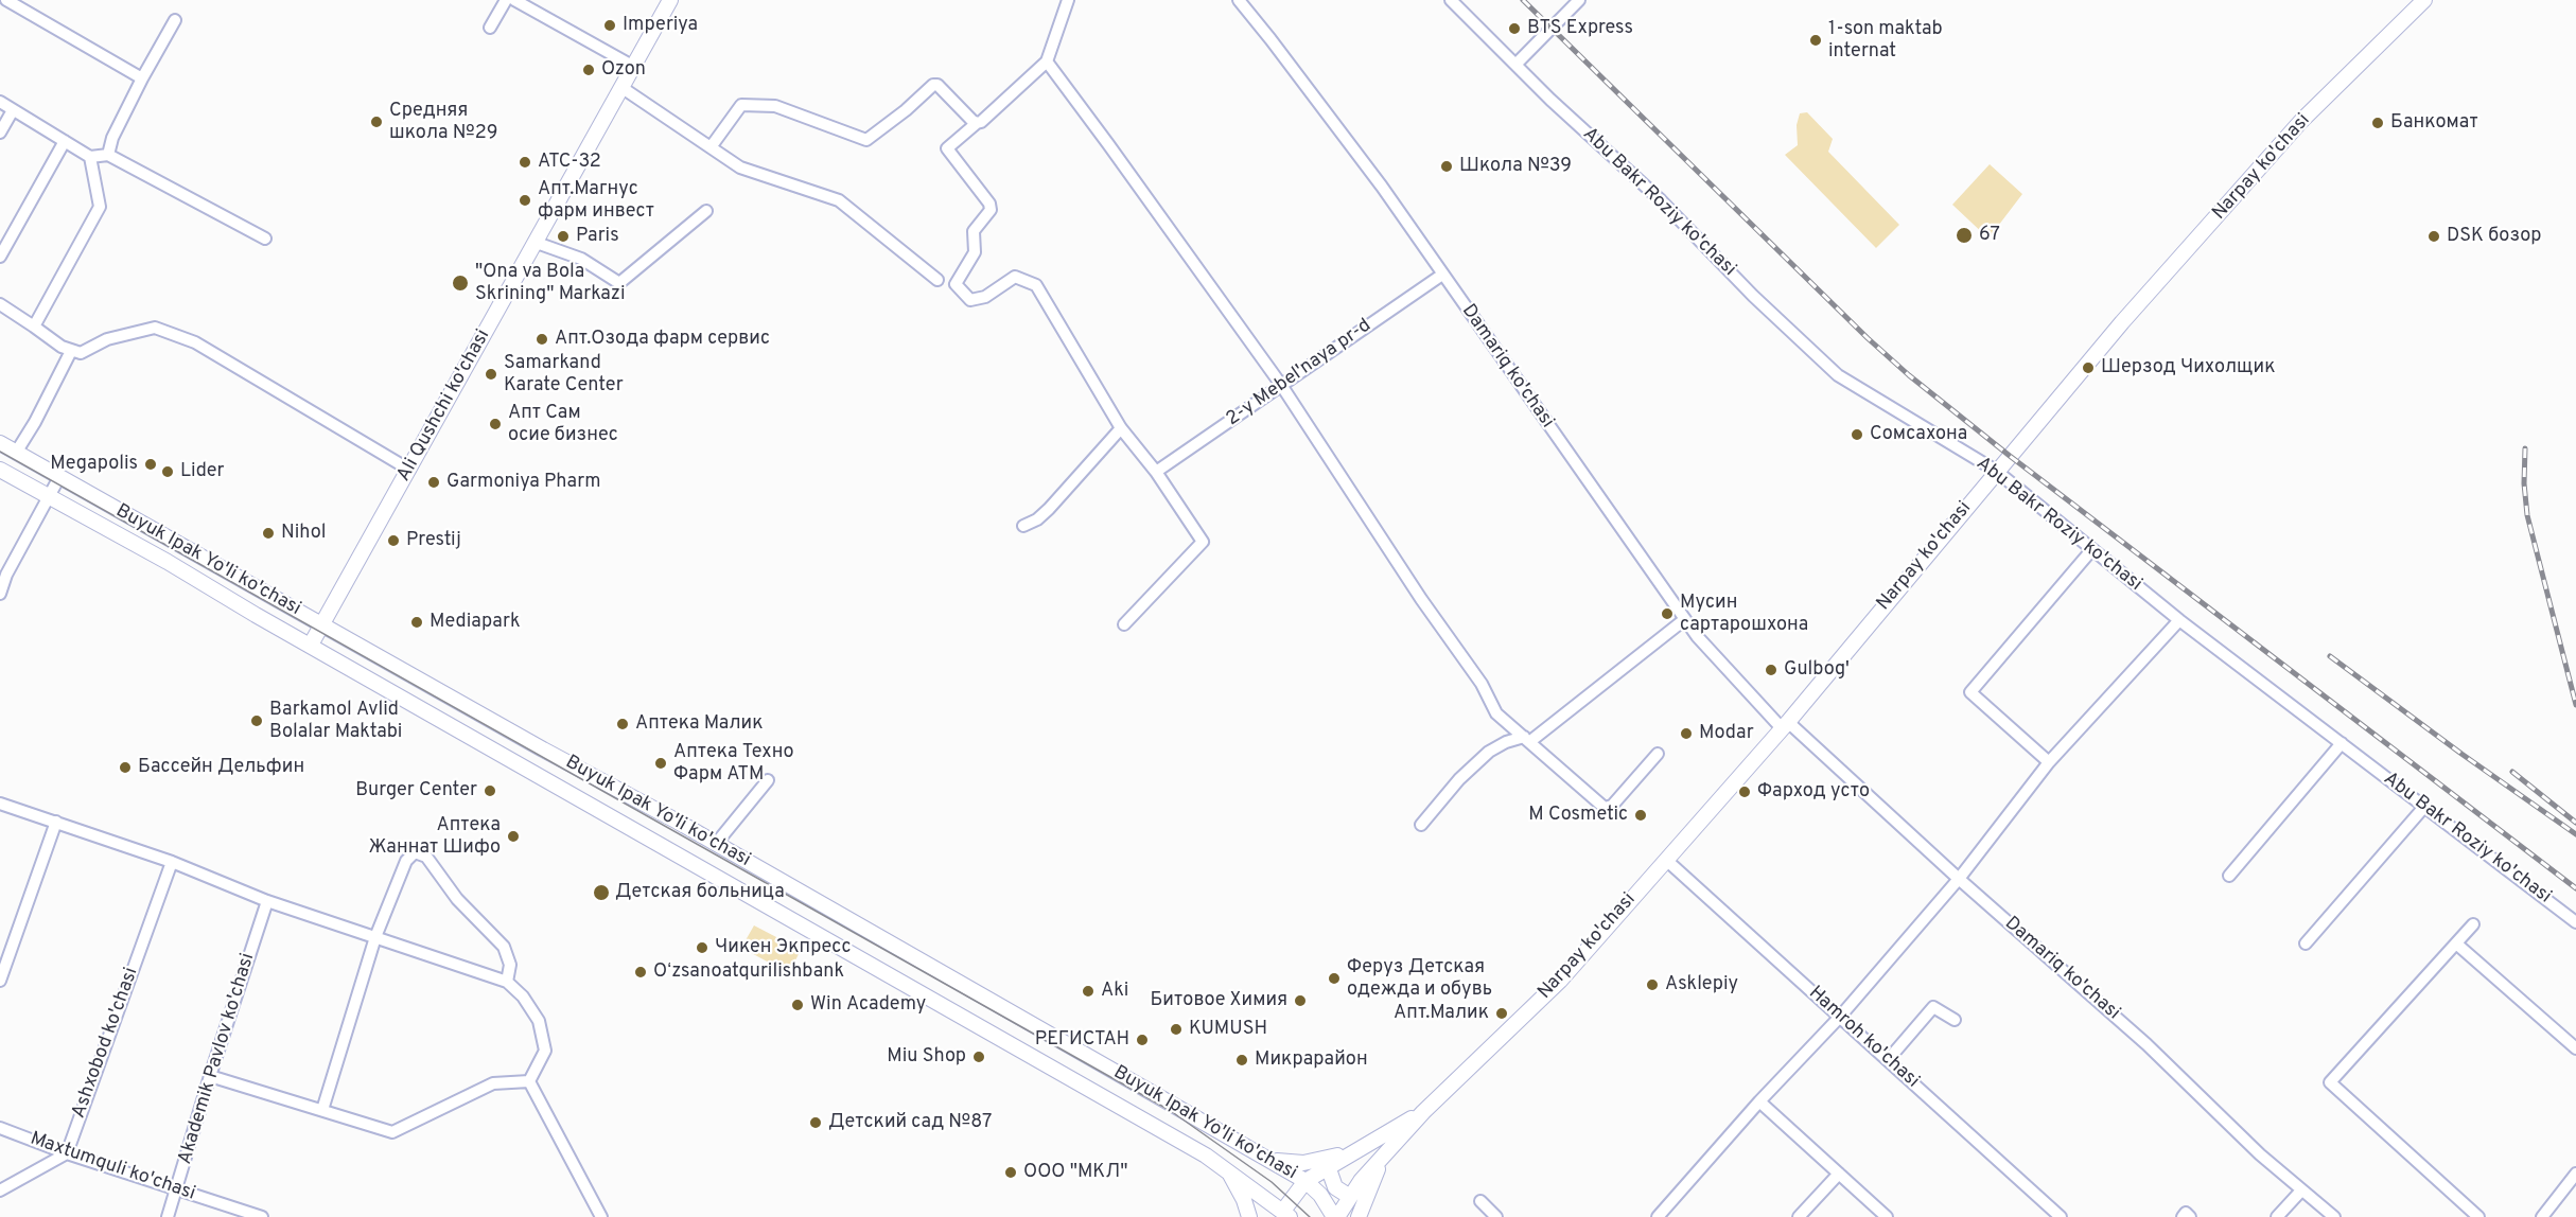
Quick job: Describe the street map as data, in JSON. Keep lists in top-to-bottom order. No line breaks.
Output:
{"streets":{"main road":["Narpay ko'chasi","Ali Qushchi ko'chasi","Buyuk Ipak Yo'li ko'chasi"],"street":["Abu Bakr Roziy ko'chasi","Damariq ko'chasi","2-y Mebel'naya pr-d","Hamroh ko'chasi","Ashxobod ko'chasi","Akademik Pavlov ko'chasi","Maxtumquli ko'chasi"]},"crossings":[["Narpay ko'chasi","Abu Bakr Roziy ko'chasi"],["Narpay ko'chasi","Damariq ko'chasi"],["Narpay ko'chasi","Buyuk Ipak Yo'li ko'chasi"],["Narpay ko'chasi","Hamroh ko'chasi"],["Damariq ko'chasi","2-y Mebel'naya pr-d"],["Ali Qushchi ko'chasi","Buyuk Ipak Yo'li ko'chasi"],["Ashxobod ko'chasi","Maxtumquli ko'chasi"],["Akademik Pavlov ko'chasi","Maxtumquli ko'chasi"]],"places":["Imperiya","BTS Express","1-son maktab internat","Ozon","Средняя школа №29","Банкомат","АТС-32","Школа №39","Апт.Магнус фарм инвест","67","Paris","DSK бозор","\"Ona va Bola Skrining\" Markazi","Апт.Озода фарм сервис","Шерзод Чихолщик","Samarkand Karate Center","Апт Сам осие бизнес","Сомсахона","Megapolis","Lider","Garmoniya Pharm","Nihol","Prestij","Мусин сартарошхона","Mediapark","Gulbog'","Barkamol Avlid Bolalar Maktabi","Аптека Малик","Modar","Аптека Техно Фарм АТМ","Бассейн Дельфин","Burger Center","Фарход усто","M Cosmetic","Аптека Жаннат Шифо","Детская больница","Чикен Экпресс","Oʻzsanoatqurilishbank","Феруз Детская одежда и обувь","Asklepiy","Aki","Битовое Химия","Win Academy","Апт.Малик","KUMUSH","РЕГИСТАН","Miu Shop","Микрарайон","Детский сад №87","ООО \"МКЛ\""]}
